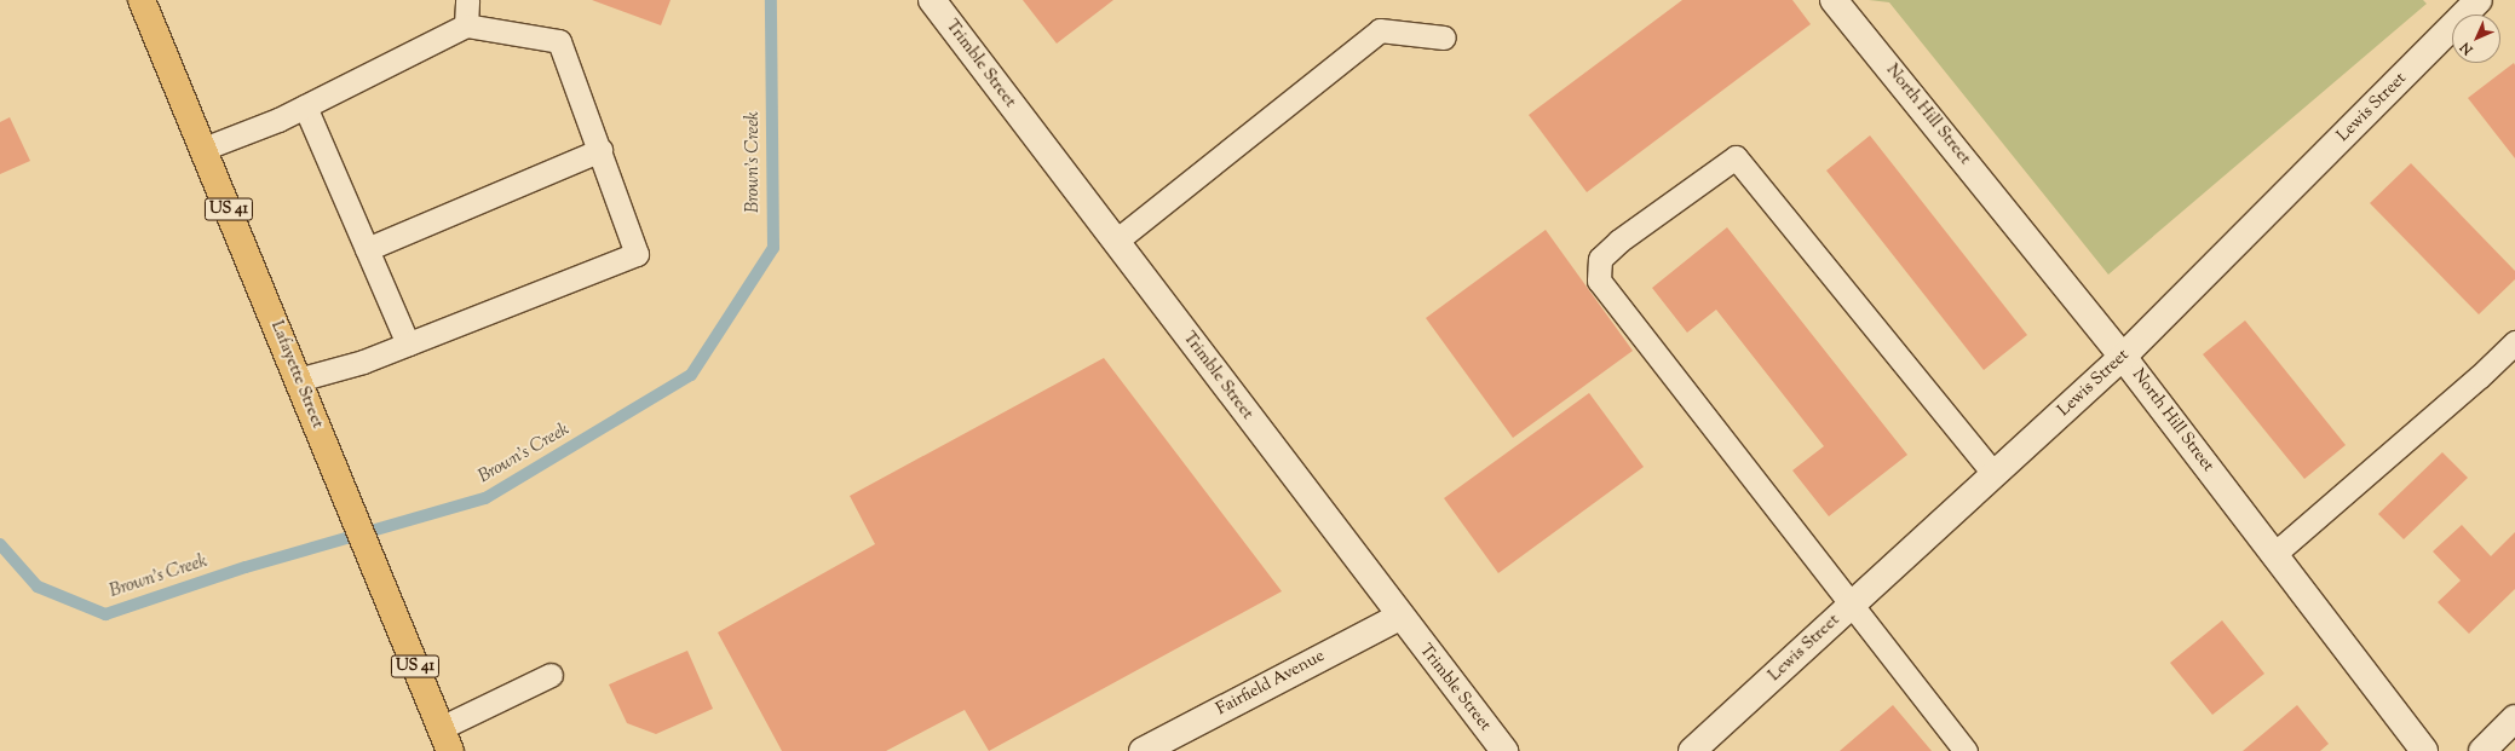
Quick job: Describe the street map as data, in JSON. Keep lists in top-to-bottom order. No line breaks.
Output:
{"streets":{"main road":["US 41","Lafayette Street"],"street":["Trimble Street","Lewis Street","North Hill Street","Fairfield Avenue"]},"crossings":[["Trimble Street","Fairfield Avenue"],["Lewis Street","North Hill Street"]],"water":["Brown's Creek"],"north":"bottom left"}
